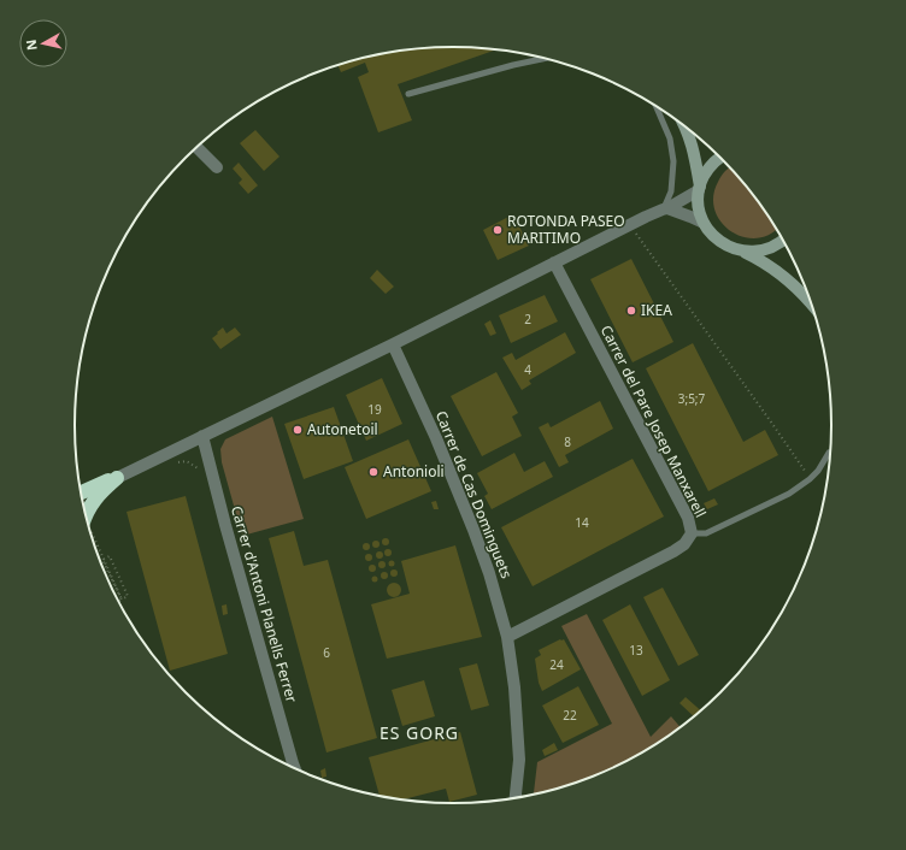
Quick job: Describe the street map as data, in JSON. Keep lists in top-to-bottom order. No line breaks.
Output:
{"streets":{"street":["Carrer del Pare Josep Manxarell","Carrer de Cas Dominguets","Carrer d'Antoni Planells Ferrer"]},"crossings":[["Carrer del Pare Josep Manxarell","Carrer de Cas Dominguets"]],"districts":["ES GORG"],"places":["ROTONDA PASEO MARITIMO","IKEA","Autonetoil","Antonioli"],"house_numbers":["2","4","3;5;7","19","8","14","13","6","24","22"],"north":"left"}
